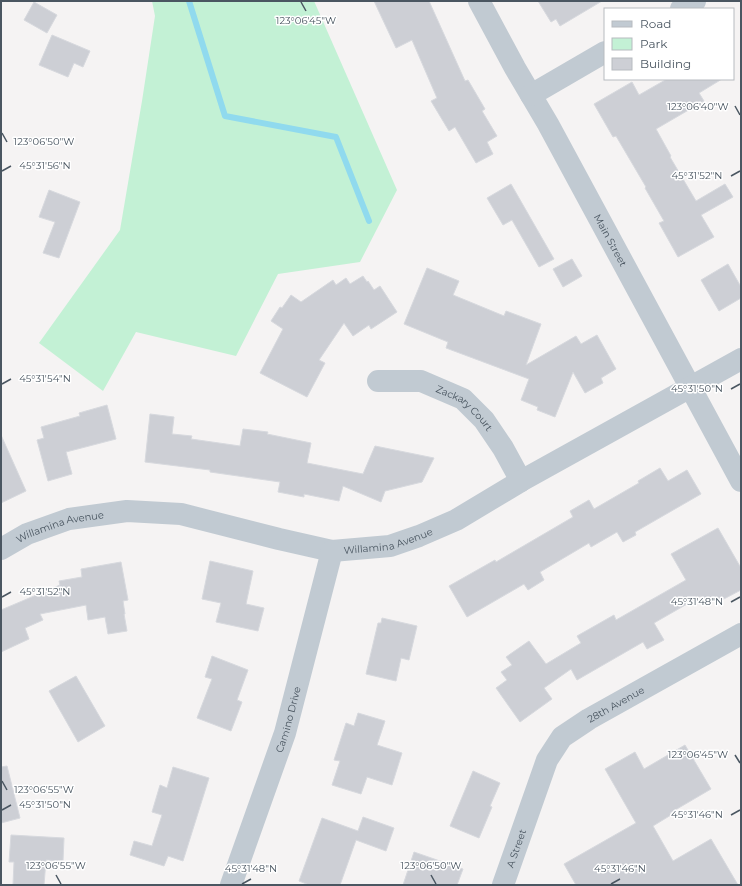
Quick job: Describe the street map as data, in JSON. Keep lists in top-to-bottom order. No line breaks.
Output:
{"streets":{"street":["Main Street","Zackary Court","Willamina Avenue","28th Avenue","Camino Drive","A Street"]},"crossings":[["Main Street","Willamina Avenue"],["Zackary Court","Willamina Avenue"],["Willamina Avenue","Camino Drive"],["28th Avenue","A Street"]],"legend":["Road","Park","Building"],"coordinates":["123°06'45\"W","123°06'40\"W","123°06'50\"W","45°31'56\"N","45°31'52\"N","45°31'54\"N","45°31'50\"N","45°31'48\"N","123°06'55\"W","45°31'46\"N"]}
